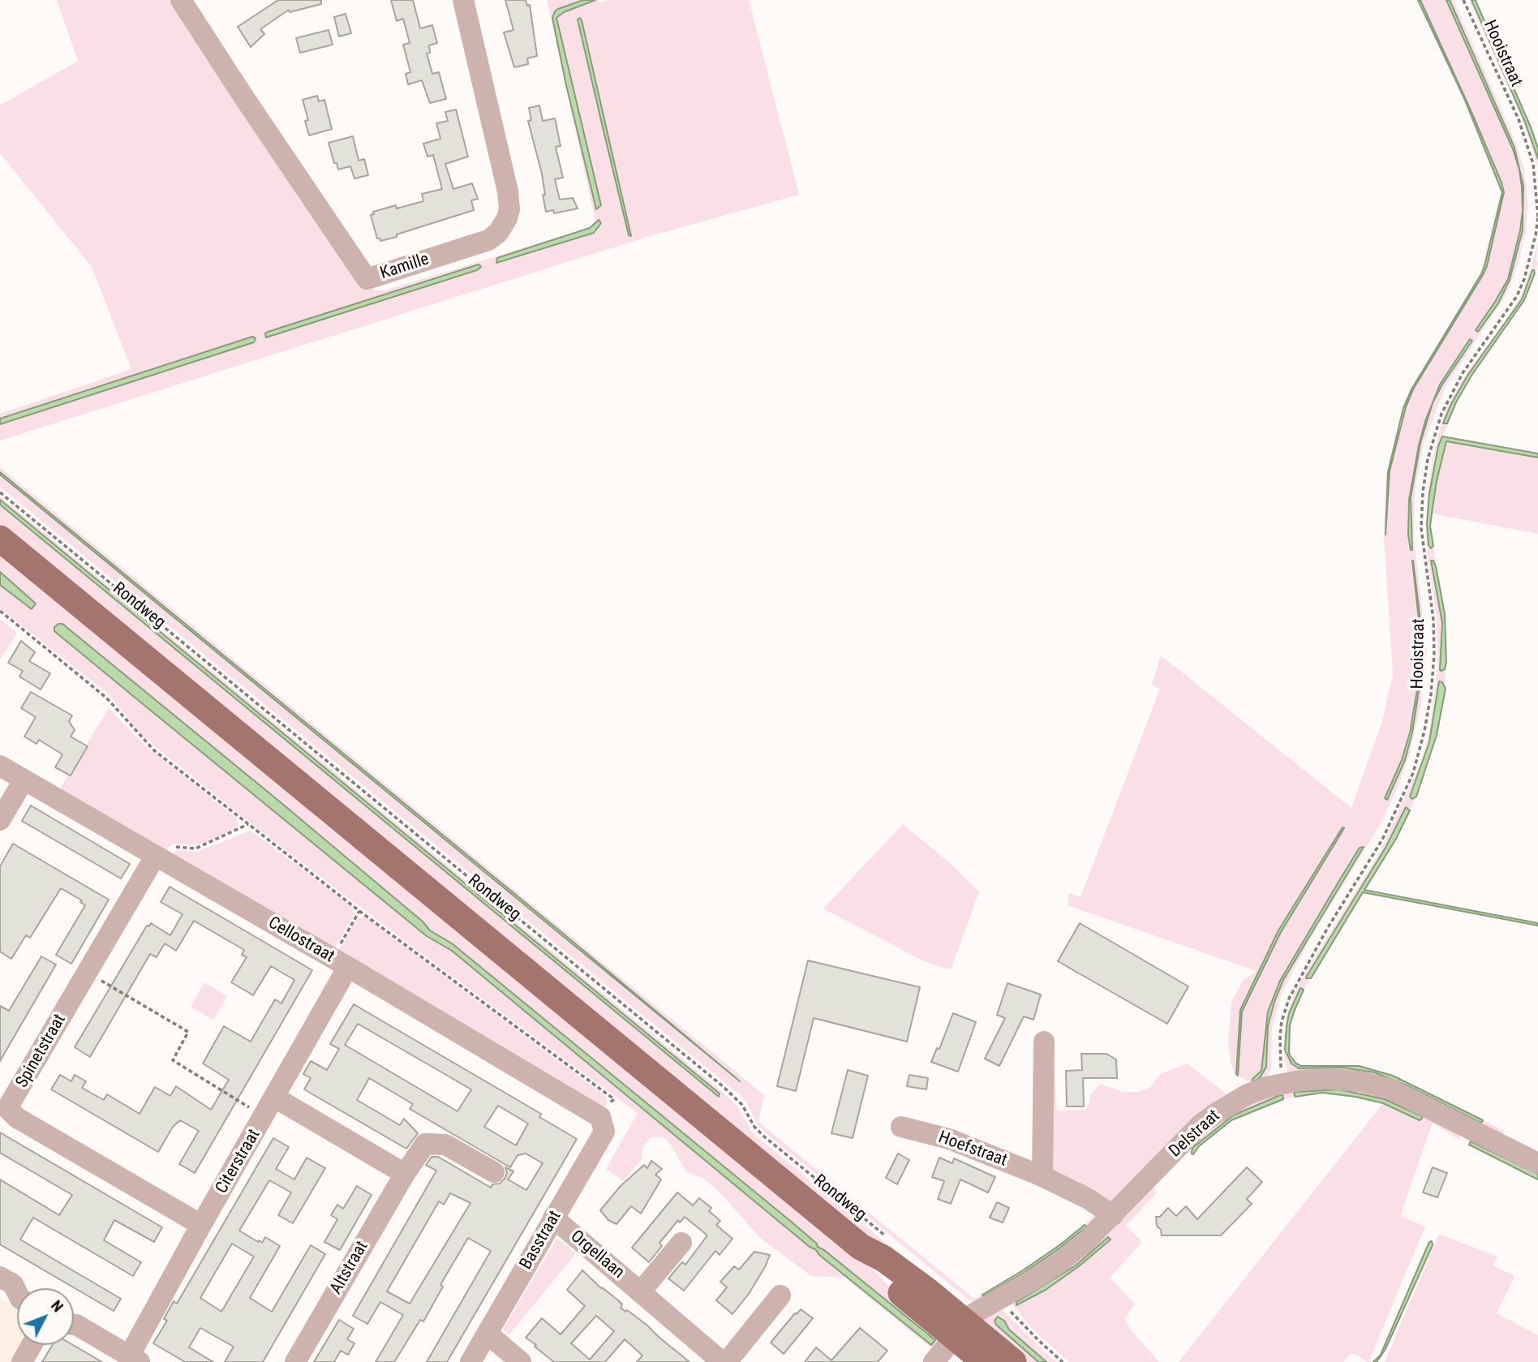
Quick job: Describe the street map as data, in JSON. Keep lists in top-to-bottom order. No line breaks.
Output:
{"streets":{"main road":["Rondweg"],"street":["Kamille","Cellostraat","Spinetstraat","Delstraat","Hoefstraat","Citerstraat","Basstraat","Orgellaan","Altstraat"],"path":["Hooistraat"]},"crossings":[["Hooistraat","Delstraat"],["Rondweg","Delstraat"],["Cellostraat","Spinetstraat"],["Cellostraat","Citerstraat"],["Cellostraat","Basstraat"],["Spinetstraat","Citerstraat"],["Delstraat","Hoefstraat"],["Basstraat","Orgellaan"]],"north":"top right"}
